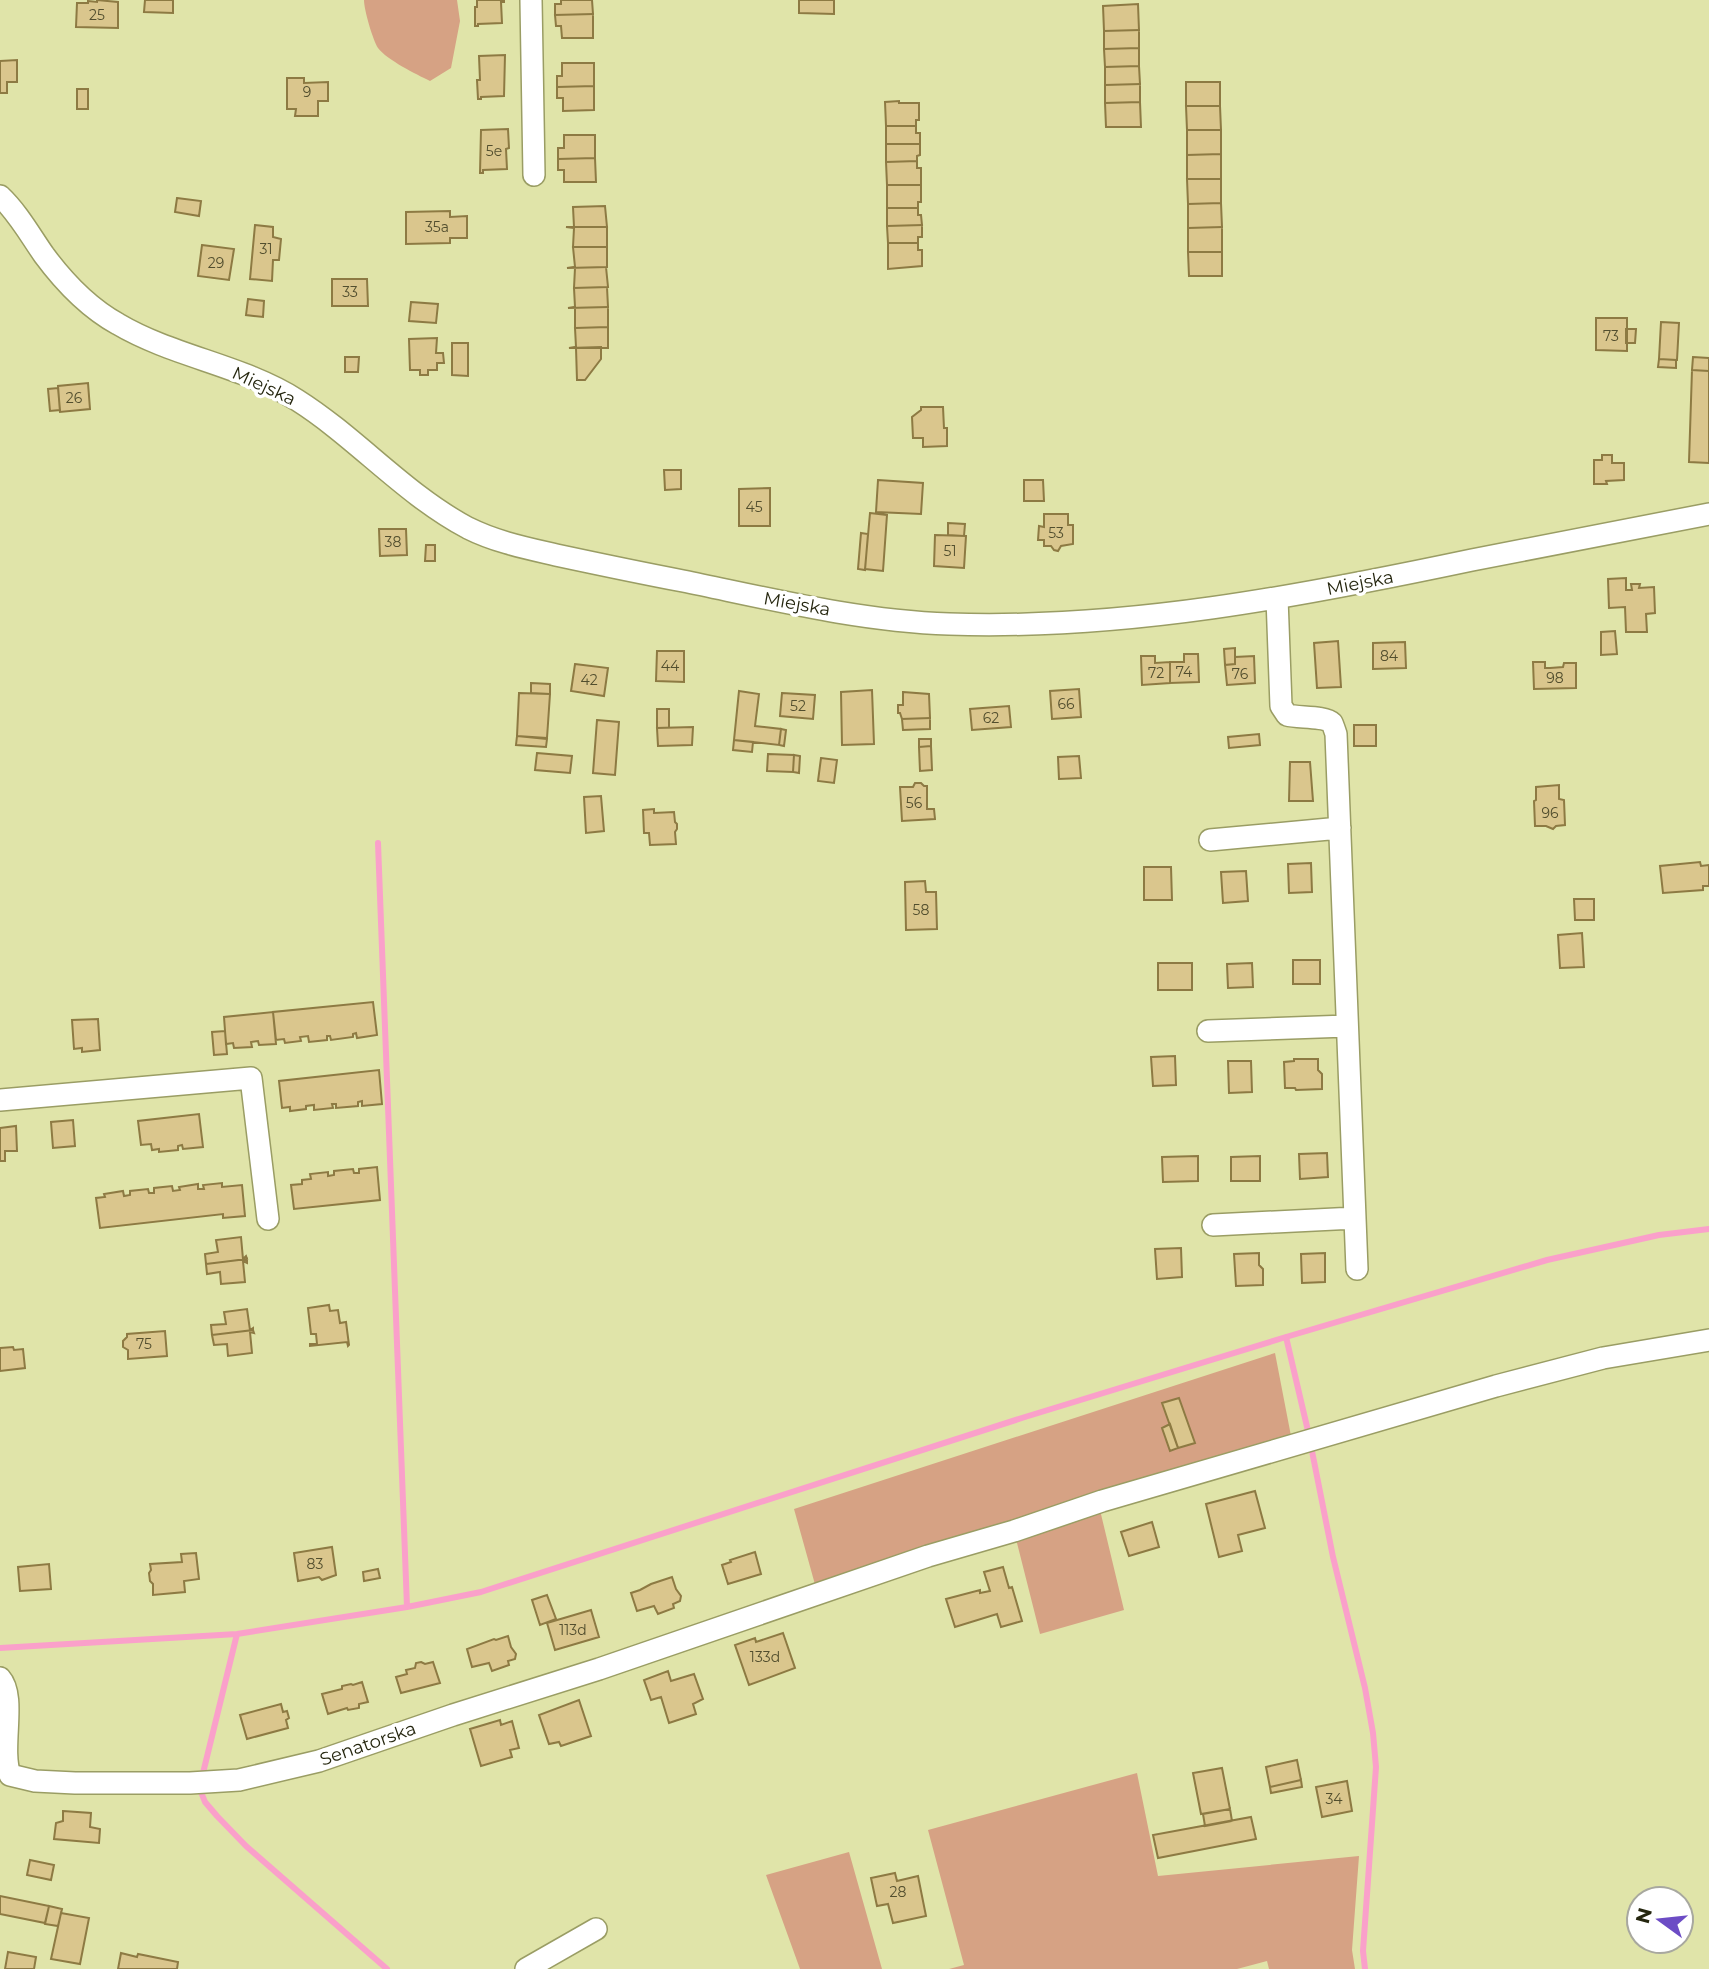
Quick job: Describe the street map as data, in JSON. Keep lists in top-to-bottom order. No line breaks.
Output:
{"streets":{"street":["Miejska","Senatorska"]},"house_numbers":["25","9","5e","35a","31","29","33","73","26","45","53","38","51","84","44","74","72","76","98","42","66","52","62","56","96","58","75","83","113d","133d","34","28"],"north":"left"}
